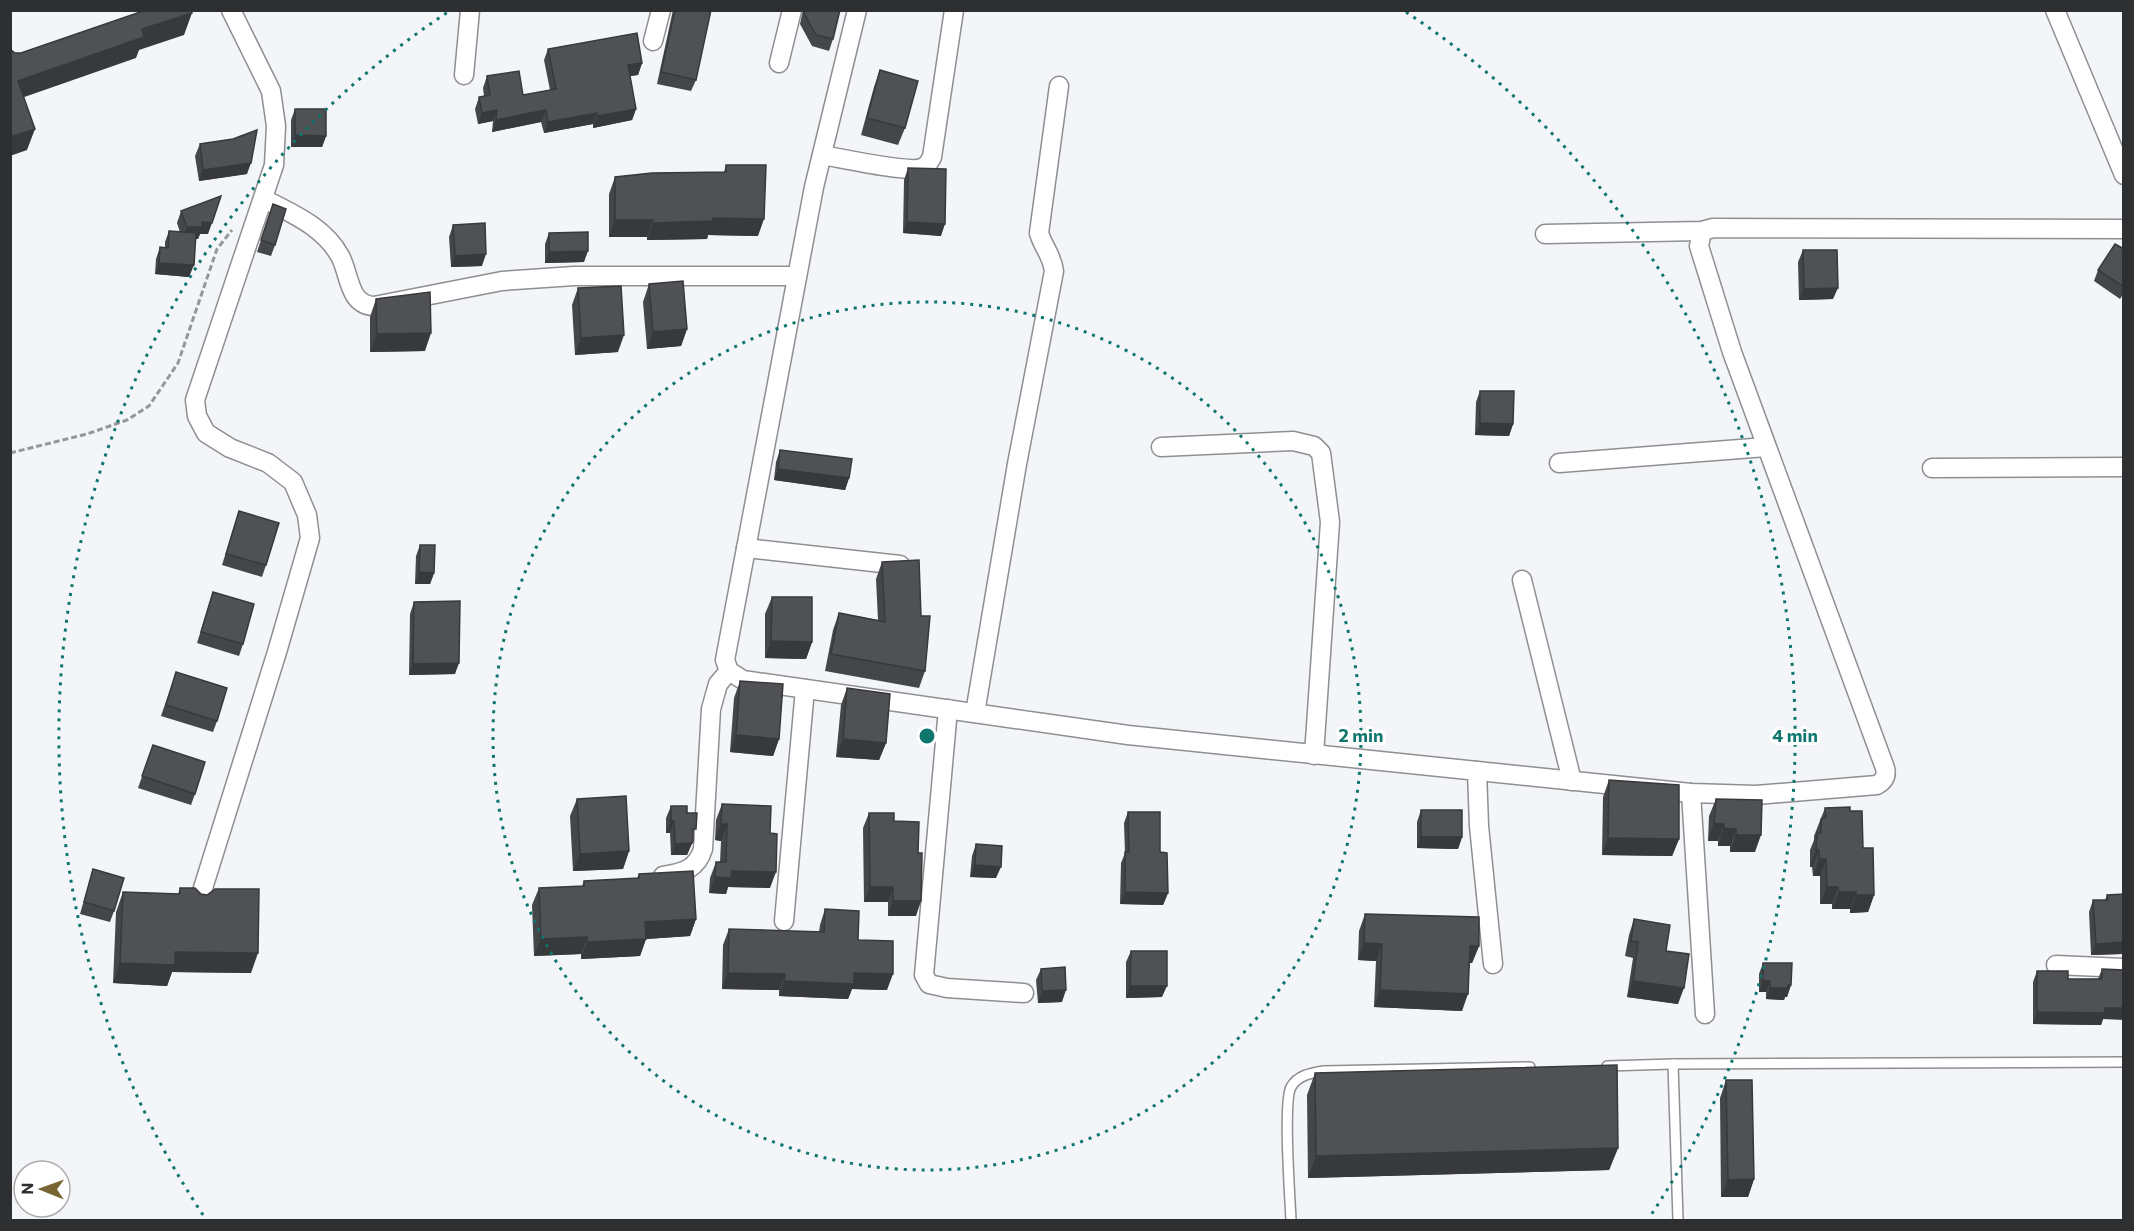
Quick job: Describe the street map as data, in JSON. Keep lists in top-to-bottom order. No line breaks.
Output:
{"north":"left","rings":["2 min","4 min"]}
